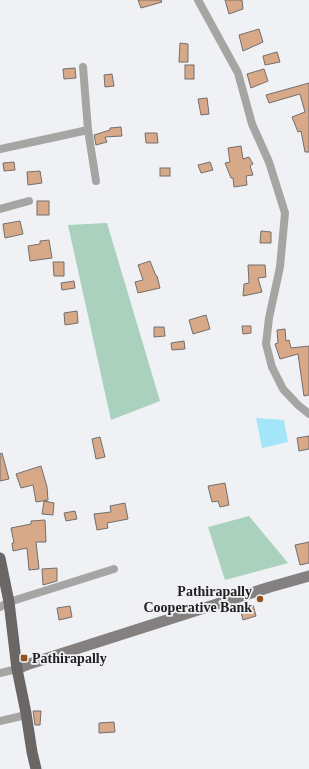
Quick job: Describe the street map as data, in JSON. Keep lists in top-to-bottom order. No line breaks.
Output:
{"places":{"other":["Pathirapally Cooperative Bank"],"transit":["Pathirapally"]}}
